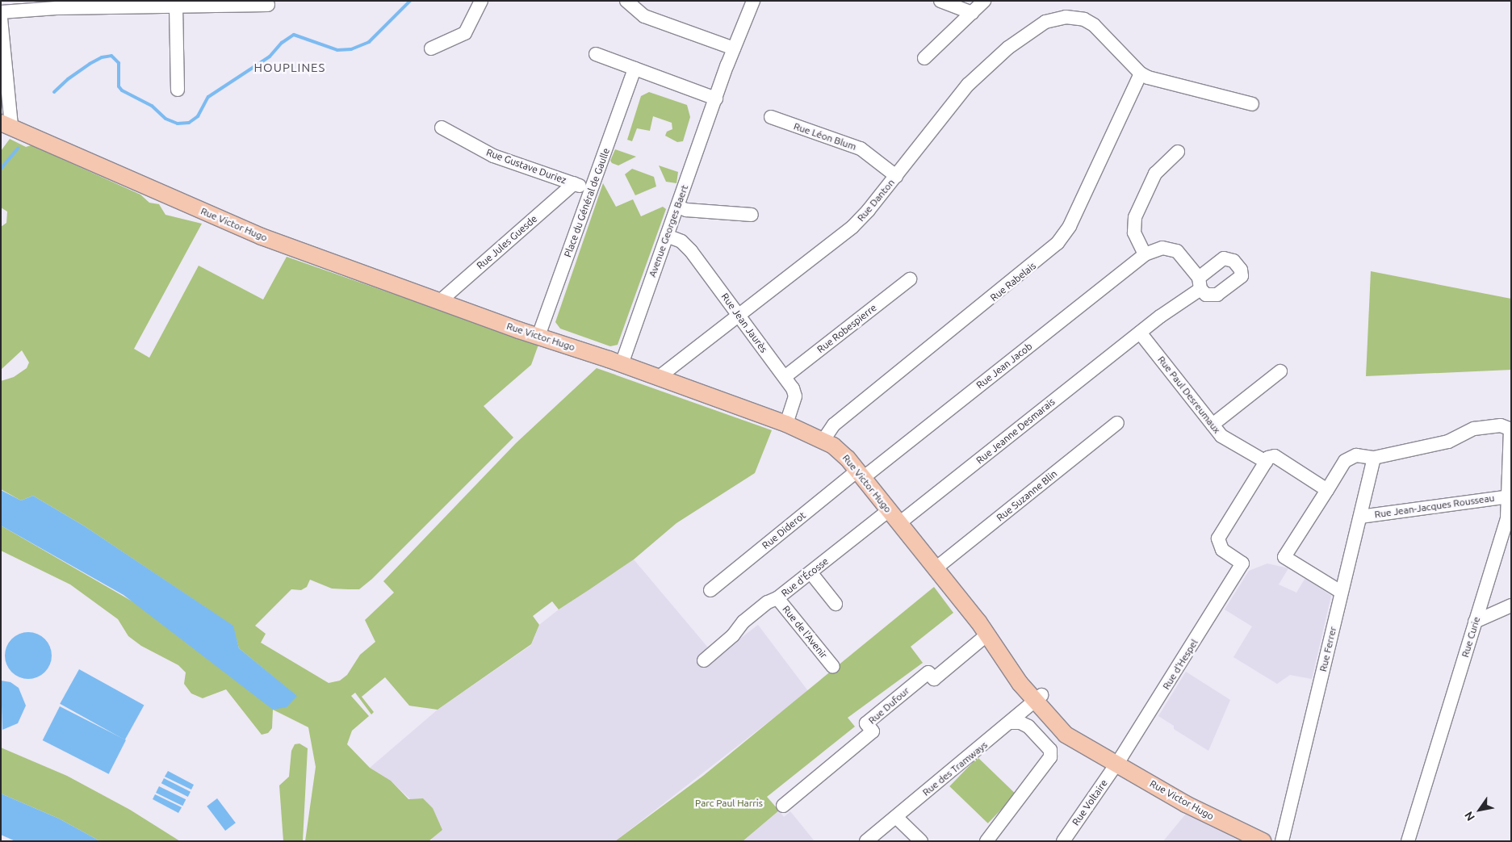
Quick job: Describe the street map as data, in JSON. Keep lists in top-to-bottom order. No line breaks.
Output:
{"streets":{"main road":["Rue Victor Hugo"],"street":["Rue Léon Blum","Rue Gustave Duriez","Rue Danton","Place du Général de Gaulle","Avenue Georges Baert","Rue Jules Guesde","Rue Rabelais","Rue Jean Jaurès","Rue Robespierre","Rue Jean Jacob","Rue Paul Desreumaux","Rue Jeanne Desmarais","Rue Suzanne Blin","Rue Jean-Jacques Rousseau","Rue Diderot","Rue d'Écosse","Rue de l'Avenir","Rue Curie","Rue Ferrer","Rue d'Hespel","Rue Dufour","Rue des Tramways","Rue Voltaire"]},"crossings":[["Rue Léon Blum","Rue Danton"],["Rue Gustave Duriez","Place du Général de Gaulle"],["Rue Gustave Duriez","Rue Jules Guesde"],["Rue Danton","Rue Victor Hugo"],["Rue Danton","Rue Rabelais"],["Rue Danton","Rue Jean Jaurès"],["Place du Général de Gaulle","Rue Victor Hugo"],["Rue Victor Hugo","Avenue Georges Baert"],["Rue Victor Hugo","Rue Jules Guesde"],["Rue Victor Hugo","Rue Rabelais"],["Rue Victor Hugo","Rue Jean Jaurès"],["Rue Victor Hugo","Rue Jean Jacob"],["Rue Victor Hugo","Rue Jeanne Desmarais"],["Rue Victor Hugo","Rue Suzanne Blin"],["Rue Victor Hugo","Rue Diderot"],["Rue Victor Hugo","Rue d'Écosse"],["Rue Victor Hugo","Rue d'Hespel"],["Rue Victor Hugo","Rue Dufour"],["Rue Victor Hugo","Rue des Tramways"],["Rue Victor Hugo","Rue Voltaire"],["Avenue Georges Baert","Rue Jean Jaurès"],["Rue Jean Jaurès","Rue Robespierre"],["Rue Jean Jacob","Rue Jeanne Desmarais"],["Rue Jean Jacob","Rue Diderot"],["Rue Paul Desreumaux","Rue Jeanne Desmarais"],["Rue Paul Desreumaux","Rue d'Hespel"],["Rue Jean-Jacques Rousseau","Rue Curie"],["Rue Jean-Jacques Rousseau","Rue Ferrer"],["Rue d'Écosse","Rue de l'Avenir"],["Rue d'Hespel","Rue Voltaire"]],"districts":["HOUPLINES"],"parks":["Parc Paul Harris"],"north":"bottom left"}
